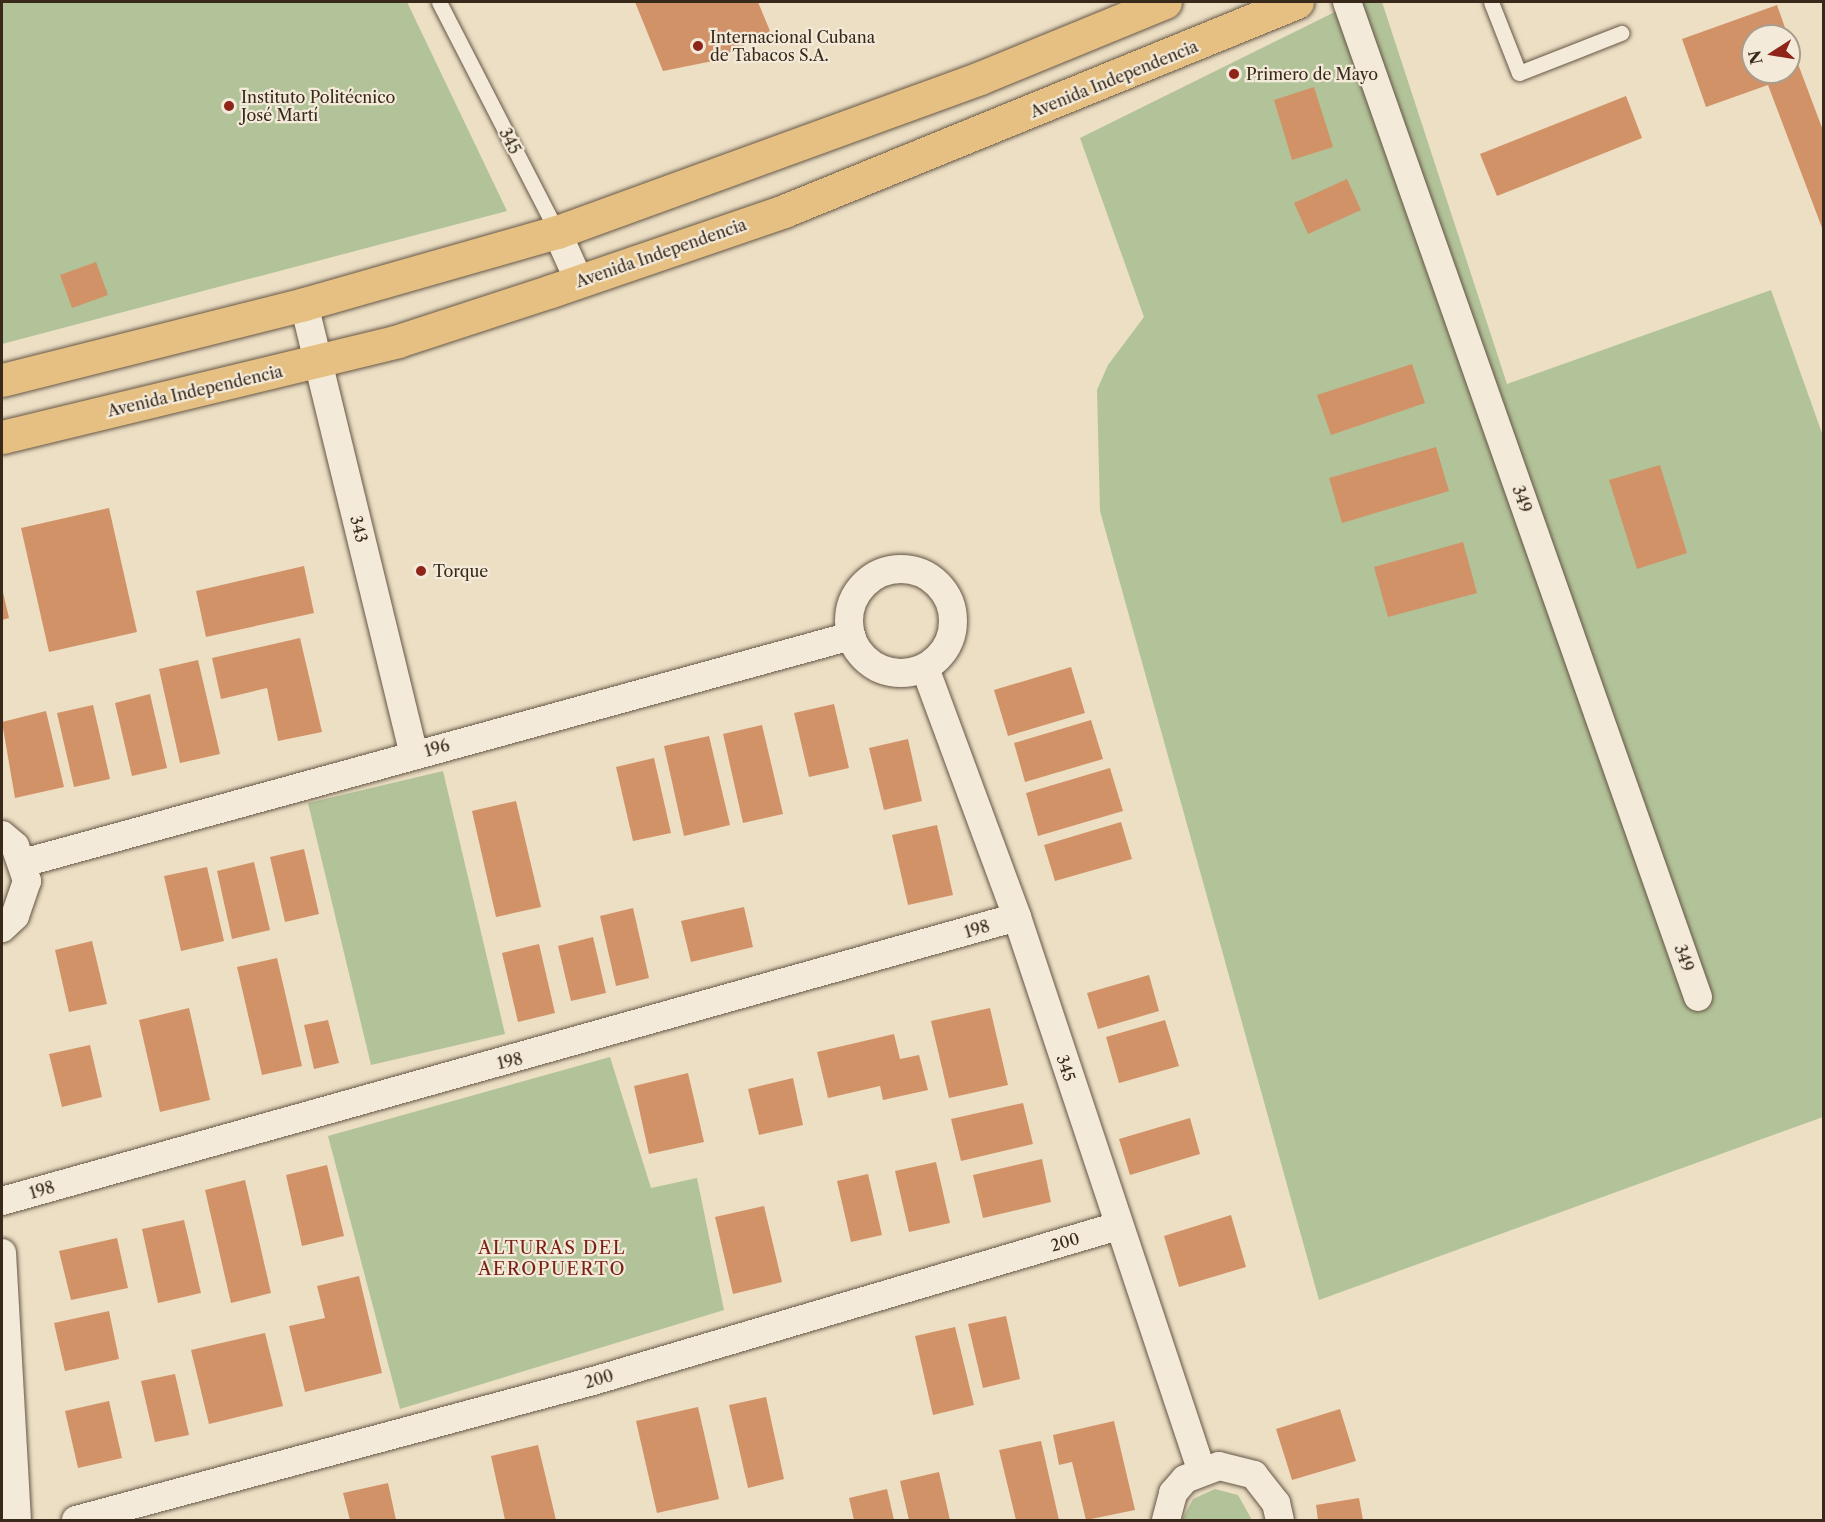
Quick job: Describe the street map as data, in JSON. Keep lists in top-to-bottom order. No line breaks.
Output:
{"streets":{"main road":["Avenida Independencia"],"street":["345","349","343","196","198","200"]},"crossings":[["Avenida Independencia","345"],["Avenida Independencia","343"],["345","196"],["345","198"],["345","200"],["343","196"]],"districts":["ALTURAS DEL AEROPUERTO"],"places":["Internacional Cubana de Tabacos S.A.","Primero de Mayo","Instituto Politécnico José Martí","Torque"],"north":"left"}
